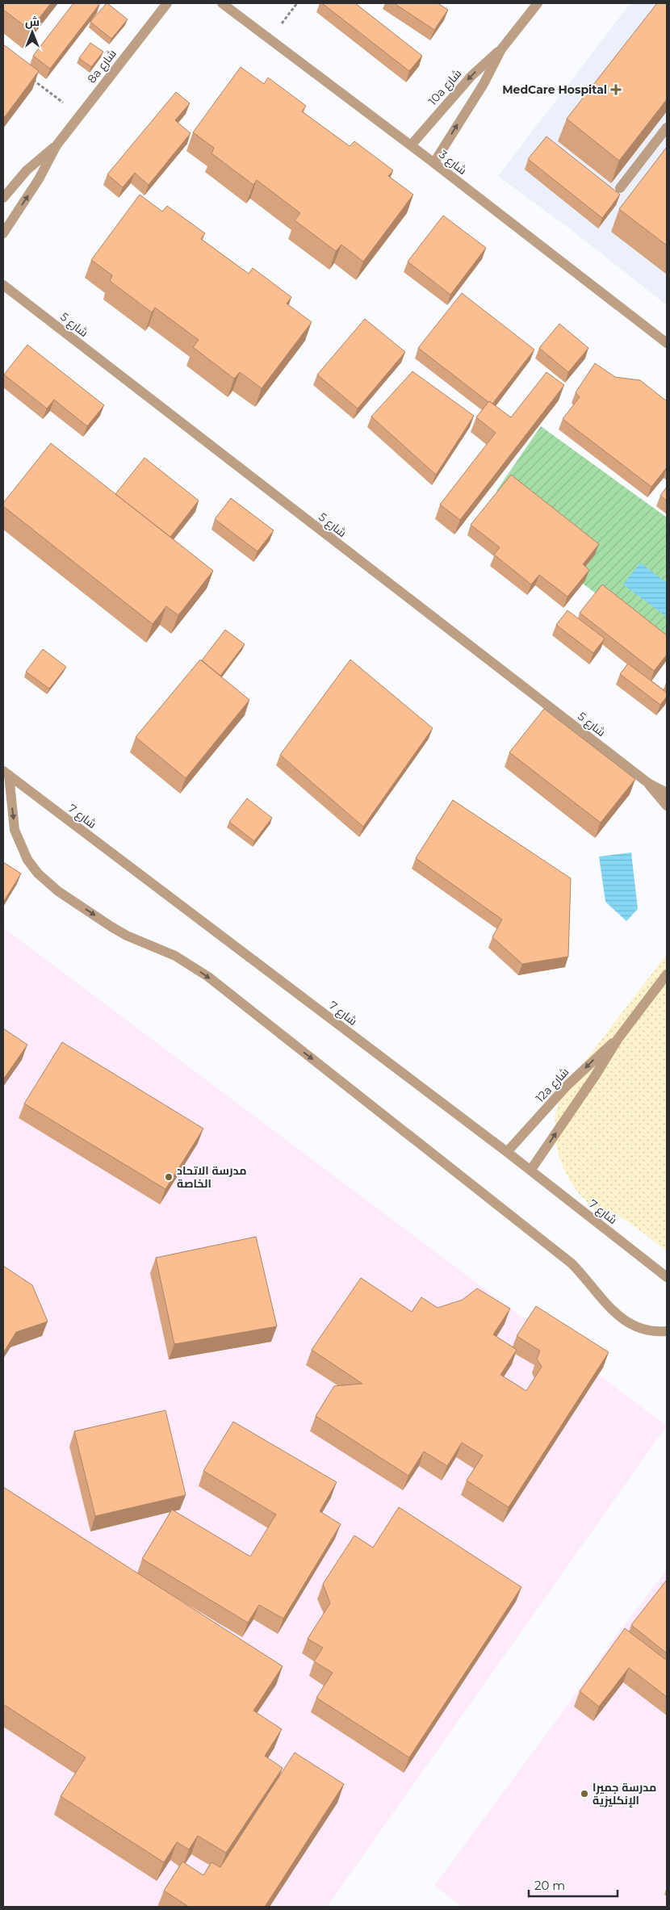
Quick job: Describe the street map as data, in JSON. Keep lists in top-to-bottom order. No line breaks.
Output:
{"streets":{"street":["8a شارع","10a شارع","شارع 3","شارع 5","شارع 7","12a شارع"]},"crossings":[["10a شارع","شارع 3"],["شارع 7","12a شارع"]],"places":{"health":["MedCare Hospital"],"other":["مدرسة الاتحاد الخاصة","مدرسة جميرا الإنكليزية"]},"scale_bar":"20 m","north":"top"}
